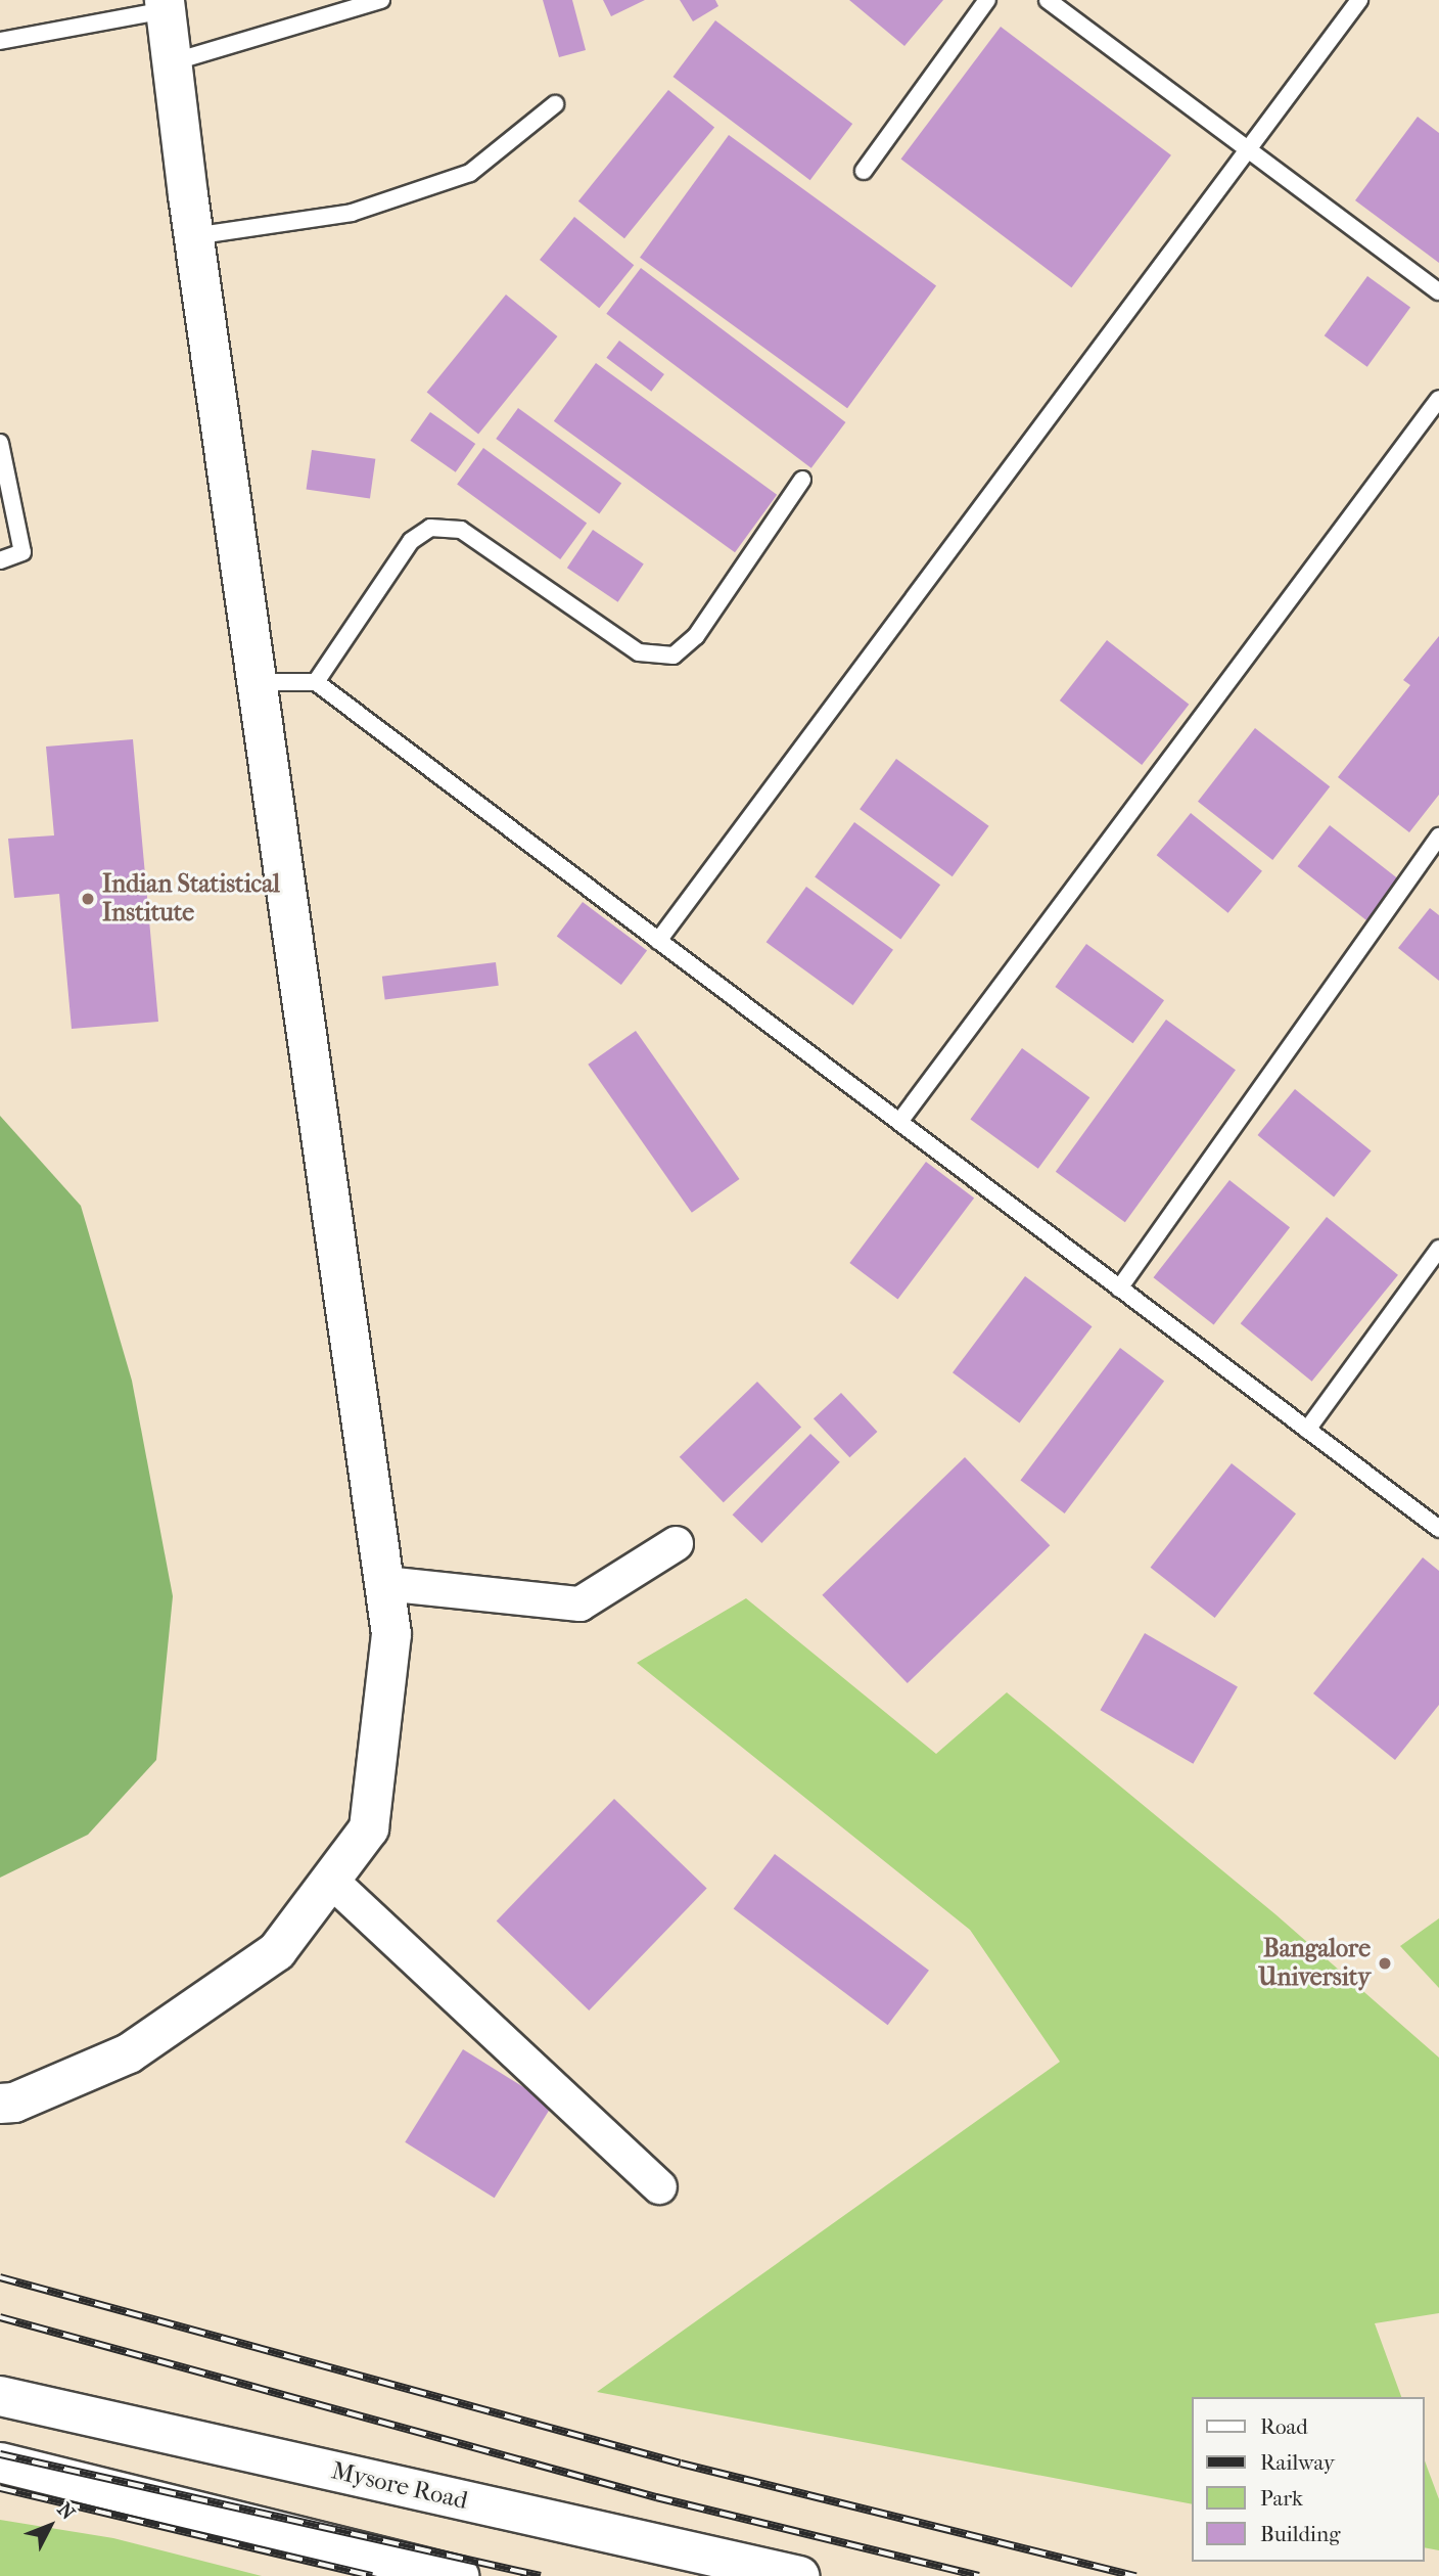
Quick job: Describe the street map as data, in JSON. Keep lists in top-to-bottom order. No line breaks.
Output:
{"streets":{"main road":["Mysore Road"]},"places":["Indian Statistical Institute","Bangalore University"],"legend":["Road","Railway","Park","Building"],"north":"top right"}
